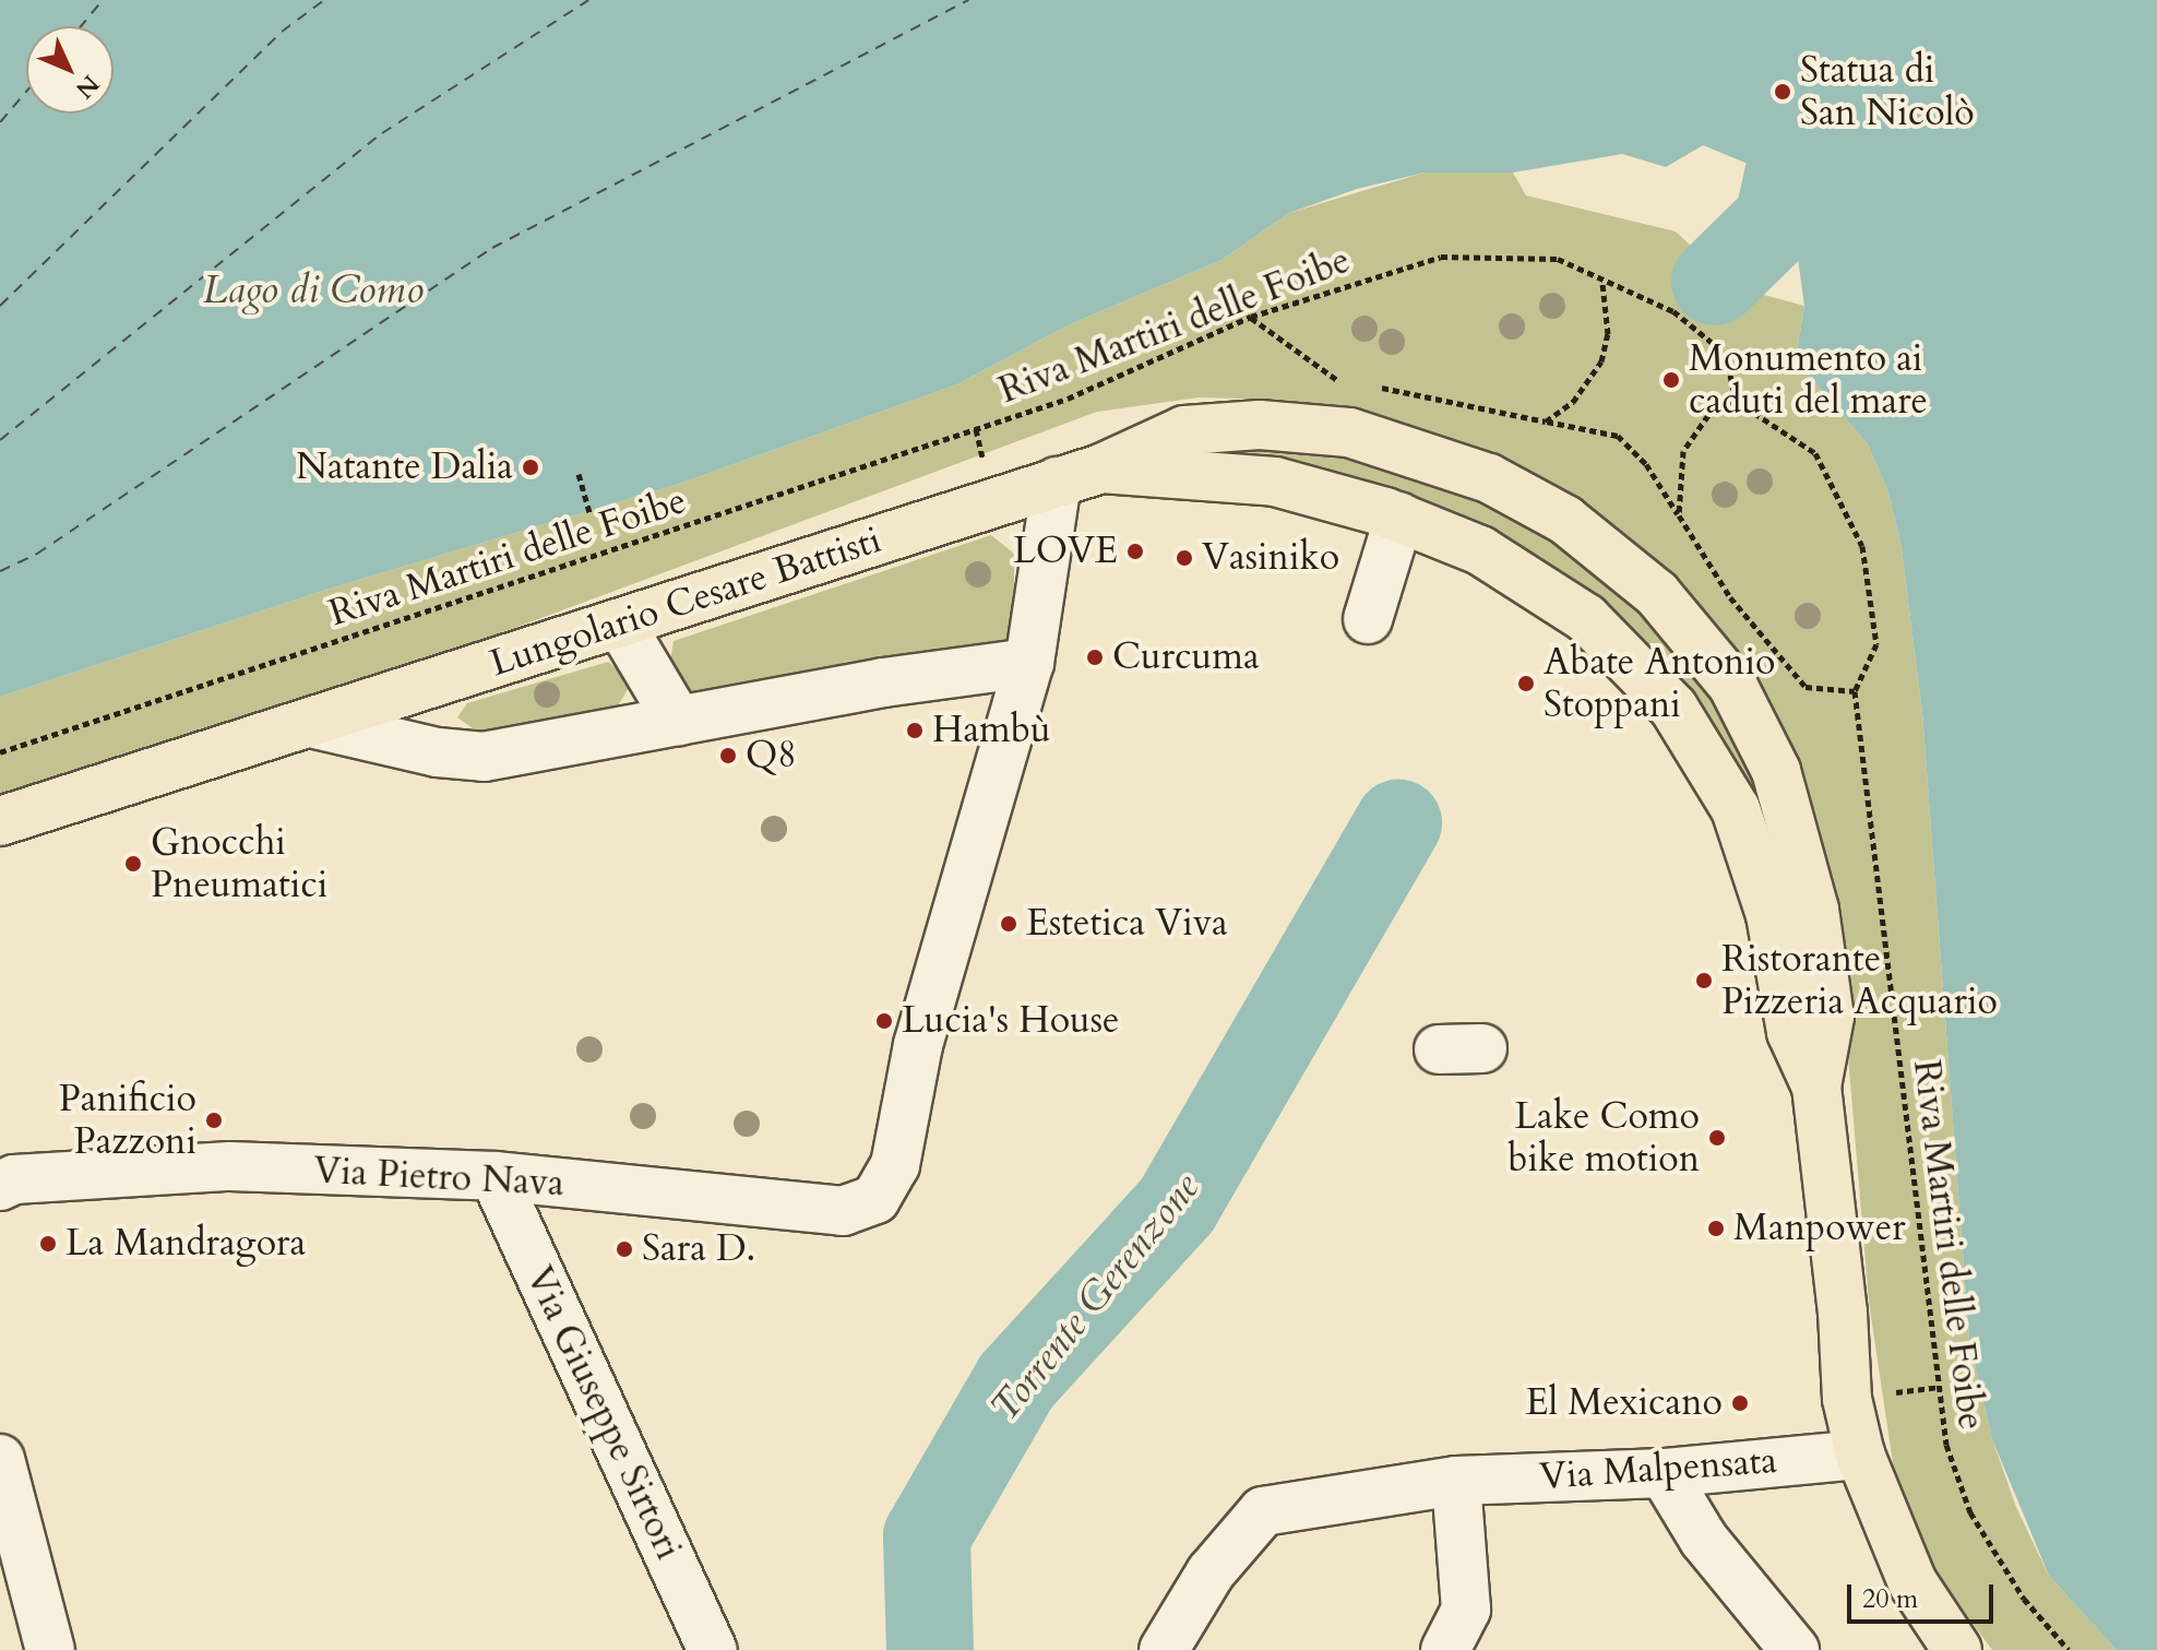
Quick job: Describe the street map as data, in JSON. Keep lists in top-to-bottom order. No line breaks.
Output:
{"streets":{"main road":["Lungolario Cesare Battisti"],"street":["Via Pietro Nava","Via Giuseppe Sirtori","Via Malpensata"],"path":["Riva Martiri delle Foibe"]},"crossings":[["Via Pietro Nava","Via Giuseppe Sirtori"]],"water":["Lago di Como","Torrente Gerenzone"],"places":["Statua di San Nicolò","Monumento ai caduti del mare","Natante Dalia","LOVE","Vasiniko","Curcuma","Abate Antonio Stoppani","Hambù","Q8","Gnocchi Pneumatici","Estetica Viva","Ristorante Pizzeria Acquario","Lucia's House","Panificio Pazzoni","Lake Como bike motion","Manpower","La Mandragora","Sara D.","El Mexicano"],"scale_bar":"20 m","north":"bottom right"}
